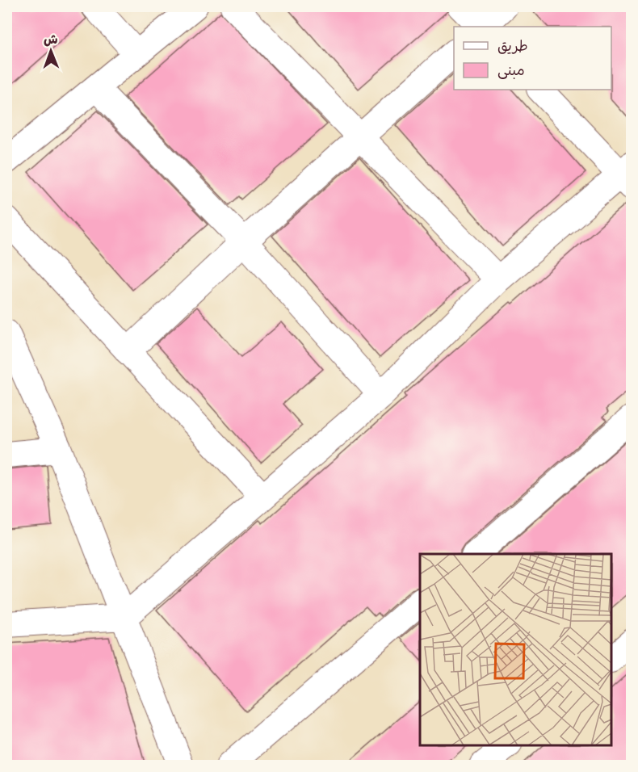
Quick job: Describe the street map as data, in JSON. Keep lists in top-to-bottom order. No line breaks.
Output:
{"legend":["طريق","مبنى"],"north":"top"}
